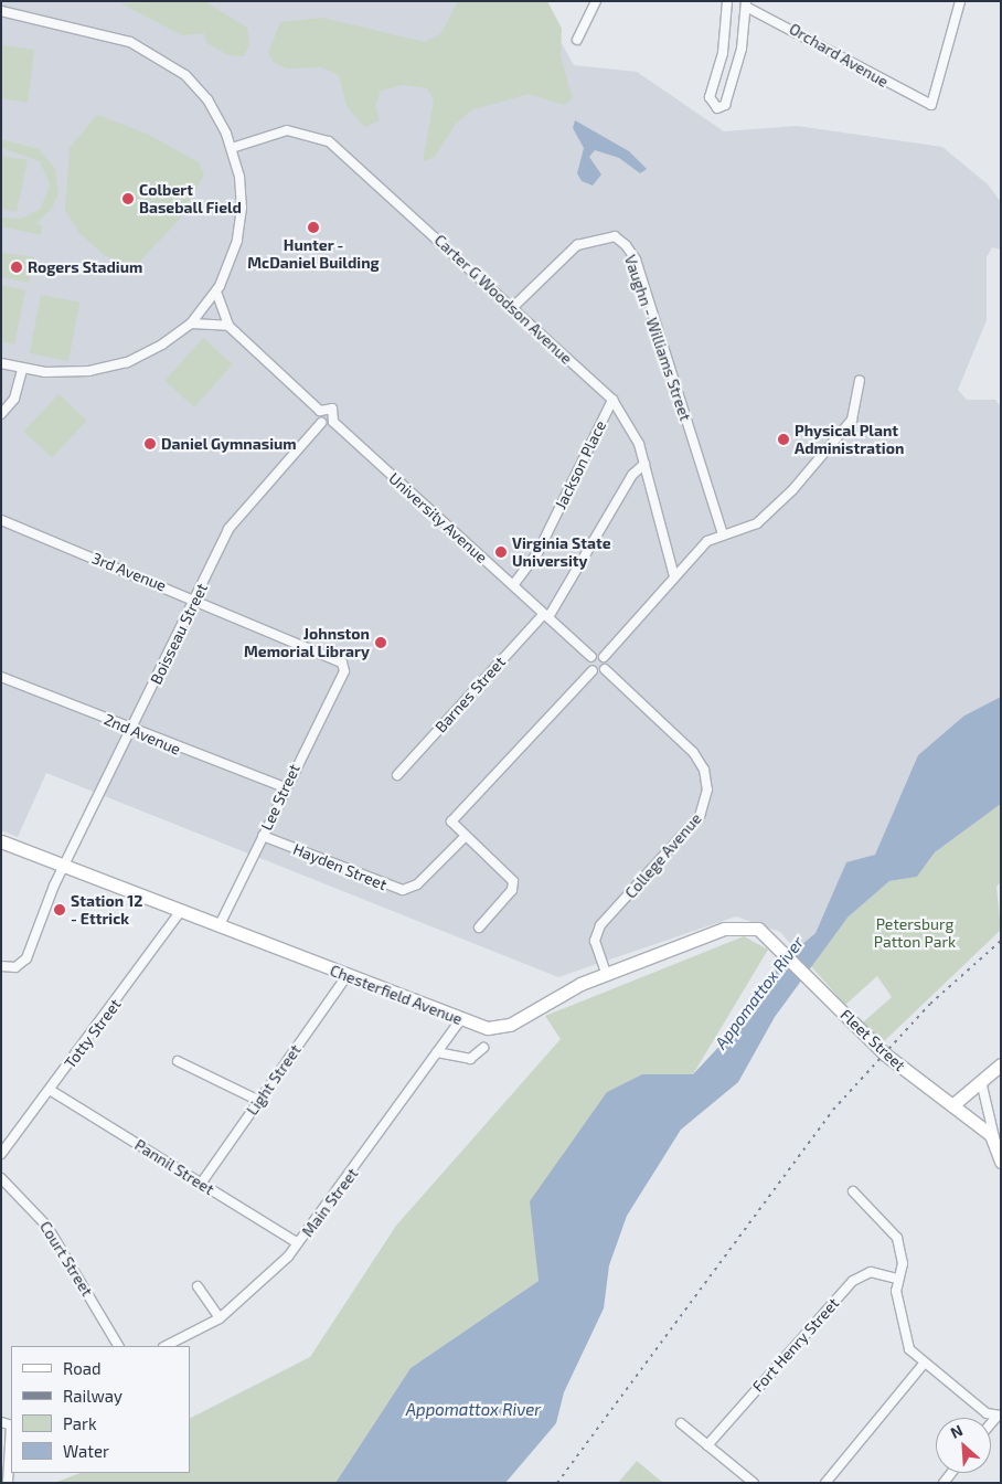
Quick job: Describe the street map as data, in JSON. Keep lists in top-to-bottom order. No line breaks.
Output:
{"streets":{"main road":["Chesterfield Avenue","Fleet Street"],"street":["Orchard Avenue","Carter G Woodson Avenue","Vaughn - Williams Street","Jackson Place","University Avenue","3rd Avenue","Boisseau Street","Barnes Street","2nd Avenue","Lee Street","College Avenue","Hayden Street","Totty Street","Light Street","Pannil Street","Main Street","Court Street","Fort Henry Street"]},"crossings":[["Carter G Woodson Avenue","Vaughn - Williams Street"],["Carter G Woodson Avenue","Jackson Place"],["Carter G Woodson Avenue","Barnes Street"],["Jackson Place","University Avenue"],["University Avenue","Barnes Street"],["3rd Avenue","Boisseau Street"],["3rd Avenue","Lee Street"],["Boisseau Street","2nd Avenue"],["Boisseau Street","Chesterfield Avenue"],["2nd Avenue","Lee Street"],["Lee Street","Hayden Street"],["Lee Street","Chesterfield Avenue"],["College Avenue","Chesterfield Avenue"],["Chesterfield Avenue","Totty Street"],["Chesterfield Avenue","Fleet Street"],["Chesterfield Avenue","Light Street"],["Chesterfield Avenue","Main Street"],["Totty Street","Pannil Street"],["Light Street","Pannil Street"],["Pannil Street","Main Street"]],"water":["Appomattox River"],"parks":["Petersburg Patton Park"],"places":["Colbert Baseball Field","Hunter - McDaniel Building","Rogers Stadium","Physical Plant Administration","Daniel Gymnasium","Virginia State University","Johnston Memorial Library","Station 12 - Ettrick"],"legend":["Road","Railway","Park","Water"],"north":"top left"}
